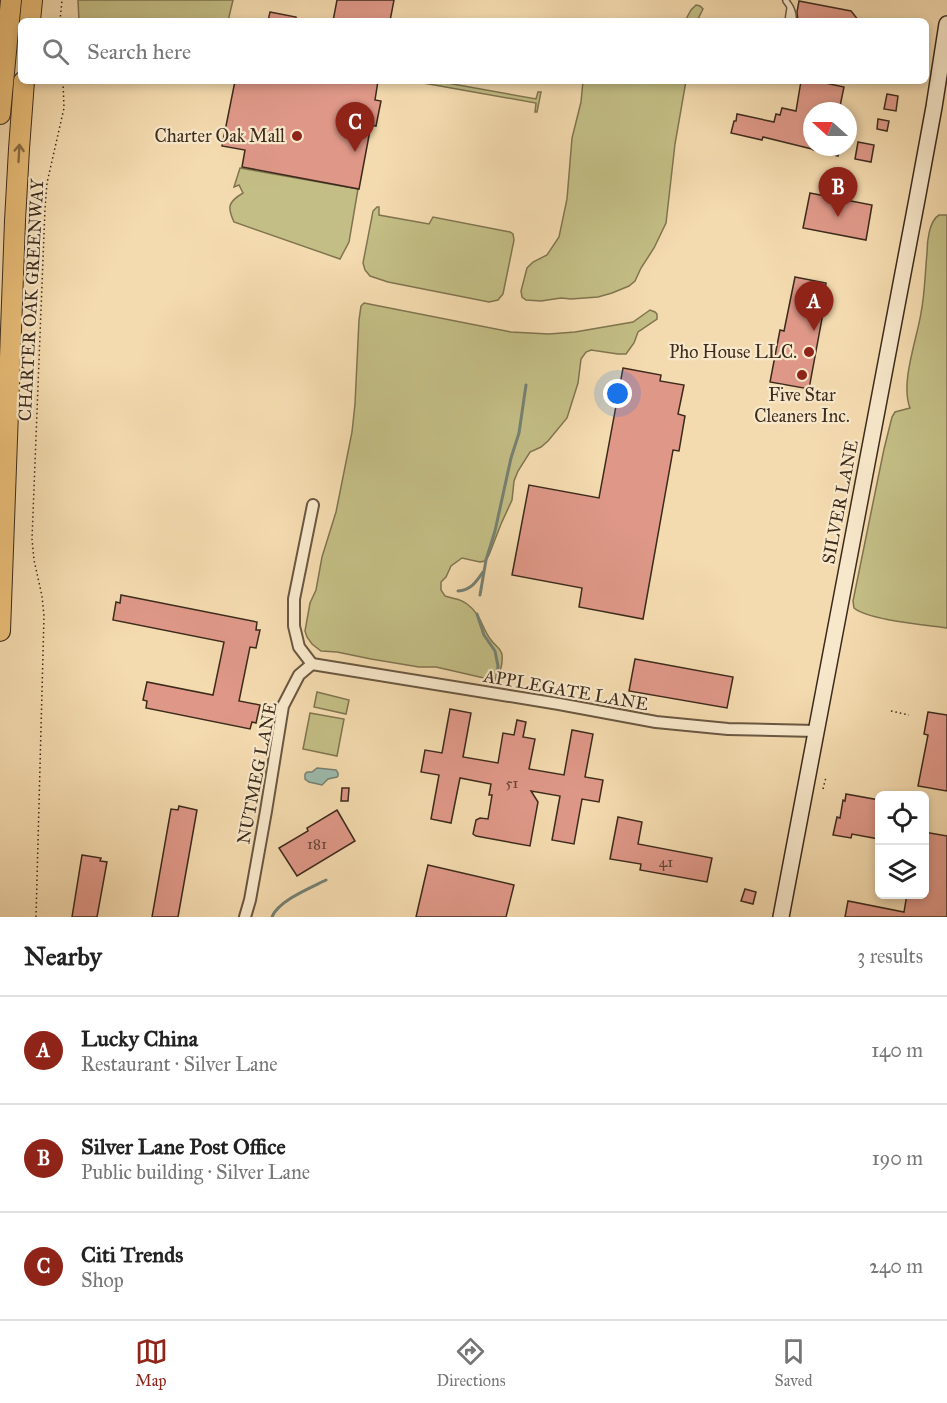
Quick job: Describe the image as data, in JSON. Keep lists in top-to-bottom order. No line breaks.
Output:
{"streets":{"main road":["SILVER LANE"],"street":["APPLEGATE LANE","NUTMEG LANE"],"path":["CHARTER OAK GREENWAY"]},"crossings":[["SILVER LANE","APPLEGATE LANE"],["APPLEGATE LANE","NUTMEG LANE"]],"places":["Charter Oak Mall","Pho House LLC.","Five Star Cleaners Inc."],"house_numbers":["51","181","41"],"north":"left","page":{"search":"Search here","pins":["C","B","A"],"heading":["Nearby","3 results"],"list":[{"mark":"A","name":"Lucky China","note":"Restaurant · Silver Lane","value":"140 m"},{"mark":"B","name":"Silver Lane Post Office","note":"Public building · Silver Lane","value":"190 m"},{"mark":"C","name":"Citi Trends","note":"Shop","value":"240 m"}],"nav":["Map","Directions","Saved"]}}
